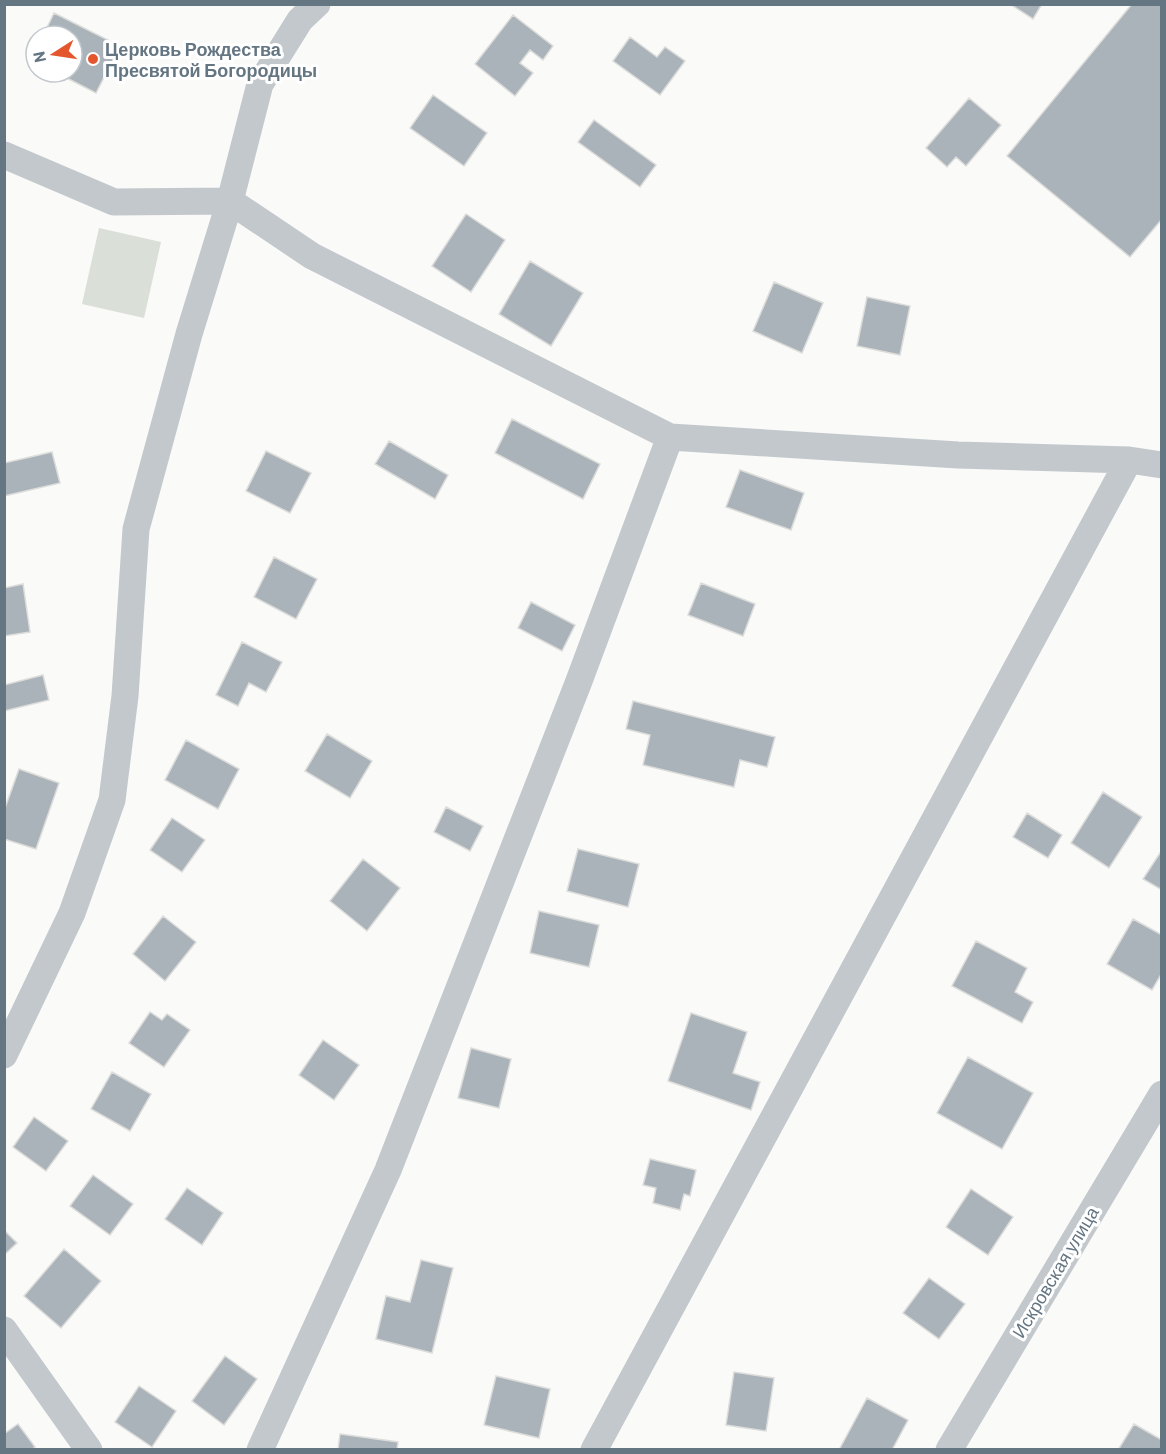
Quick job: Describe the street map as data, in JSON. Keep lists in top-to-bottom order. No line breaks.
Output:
{"streets":{"street":["Искровская улица"]},"places":["Церковь Рождества Пресвятой Богородицы"],"north":"left"}
